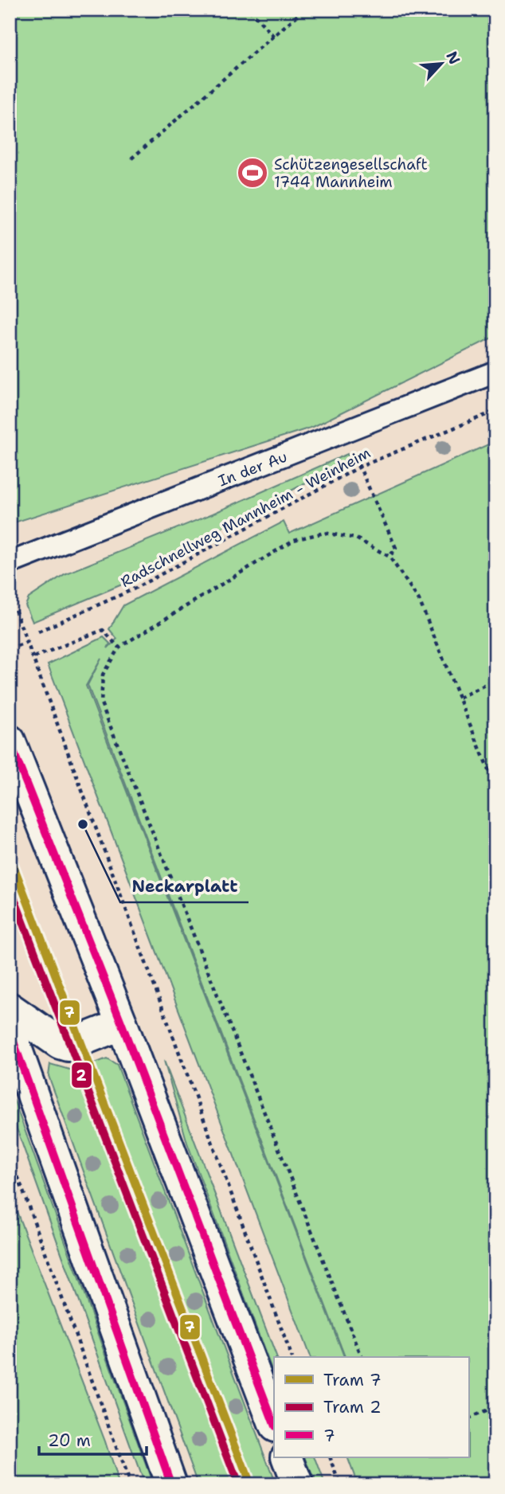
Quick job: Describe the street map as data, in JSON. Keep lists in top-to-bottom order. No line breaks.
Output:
{"streets":{"lane":["In der Au"],"path":["Radschnellweg Mannheim - Weinheim"]},"places":{"sports":["Schützengesellschaft 1744 Mannheim"],"other":["Neckarplatt"]},"lines":["transit line 7","tram line 7","tram line 2"],"legend":["Tram 7","Tram 2","7"],"scale_bar":"20 m","north":"top right"}
